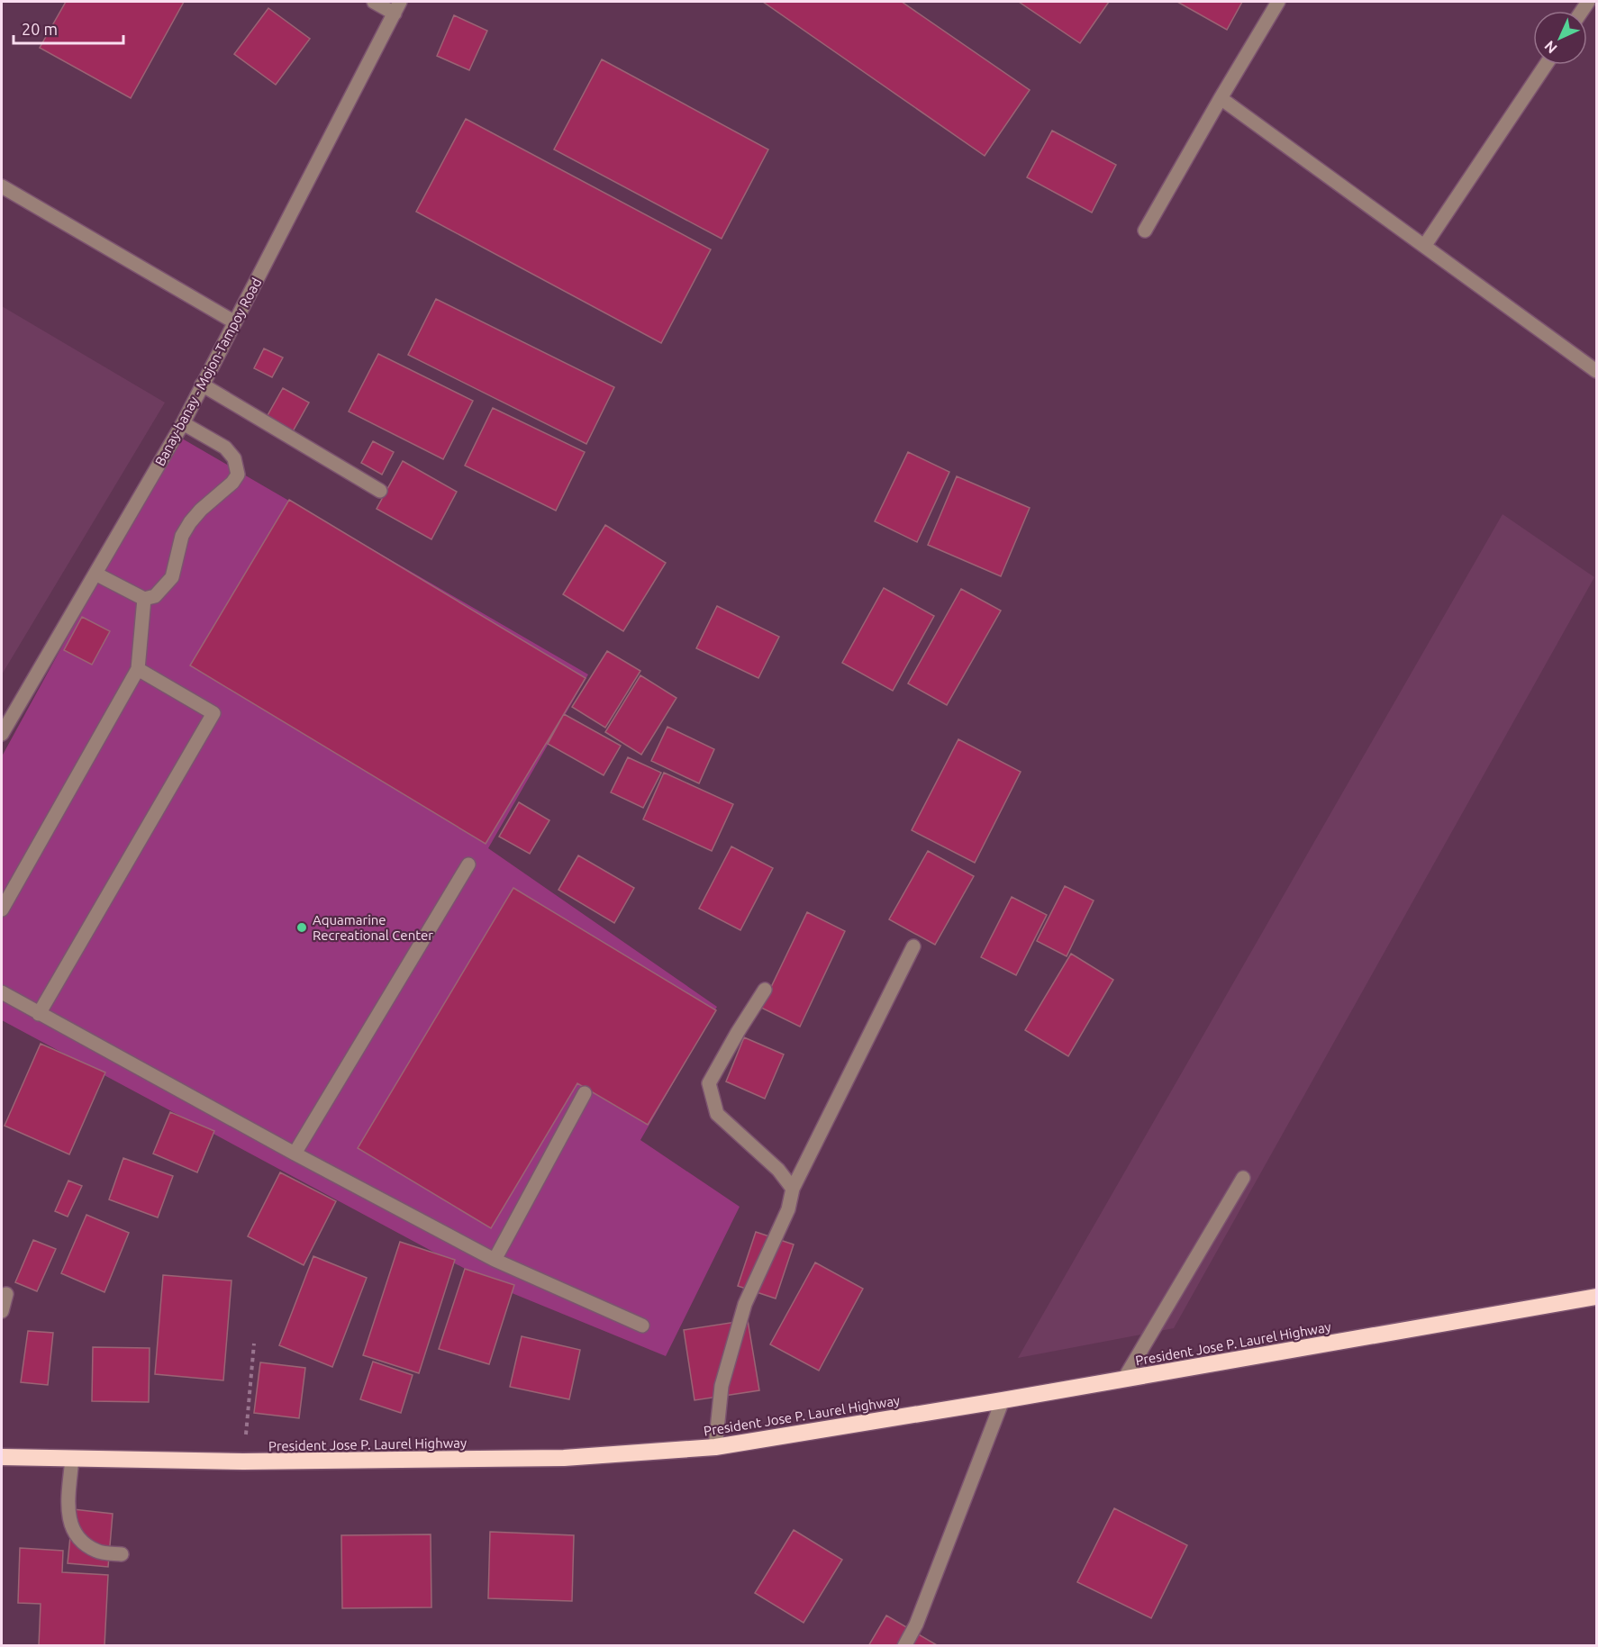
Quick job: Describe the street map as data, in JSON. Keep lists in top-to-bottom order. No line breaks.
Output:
{"streets":{"highway":["President Jose P. Laurel Highway"],"street":["Banay-banay - Mojon-Tampoy Road"]},"places":["Aquamarine Recreational Center"],"scale_bar":"20 m","north":"bottom left"}
